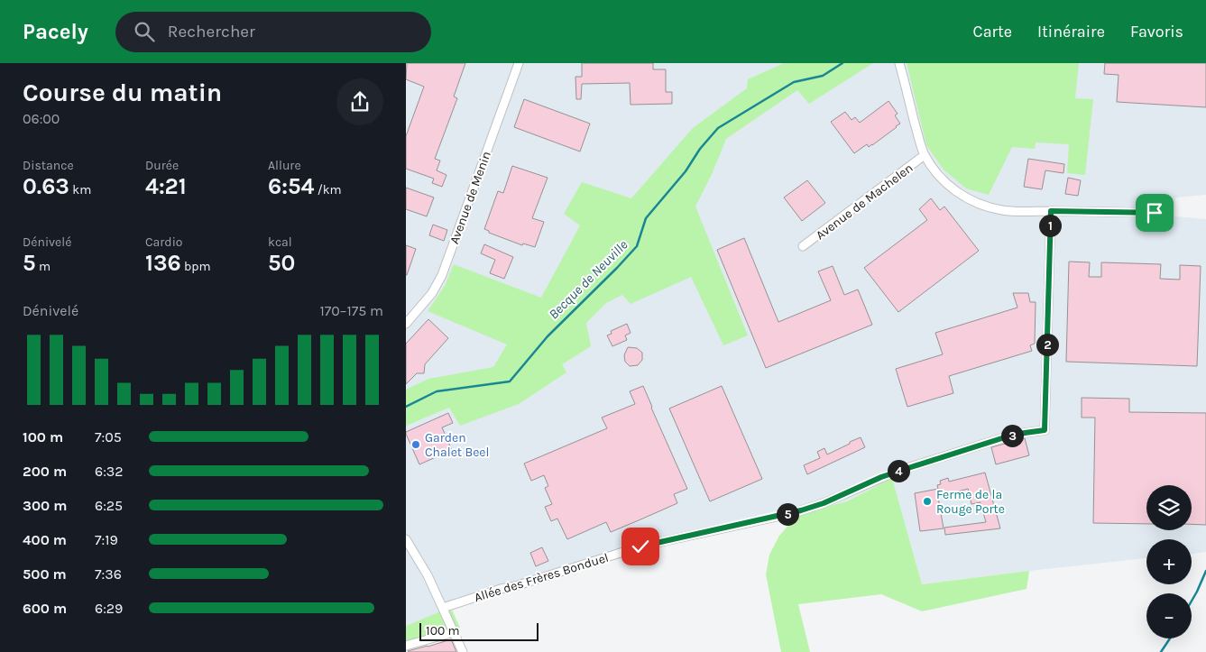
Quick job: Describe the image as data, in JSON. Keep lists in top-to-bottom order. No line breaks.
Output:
{"streets":{"street":["Avenue de Menin","Avenue de Machelen","Allée des Frères Bonduel"]},"water":["Becque de Neuville"],"places":["Garden Chalet Beel","Ferme de la Rouge Porte"],"scale_bar":"100 m","page":{"header":"Pacely","search":"Rechercher","nav":["Carte","Itinéraire","Favoris"],"heading":["Course du matin","06:00"],"stats":[["Distance","0.63 km"],["Durée","4:21"],["Allure","6:54 /km"],["Dénivelé","5 m"],["Cardio","136 bpm"],["kcal","50"]],"pins":["1","2","3","4","5"],"chart":["Dénivelé","170–175 m"],"list":[{"name":"100 m","note":"7:05"},{"name":"200 m","note":"6:32"},{"name":"300 m","note":"6:25"},{"name":"400 m","note":"7:19"},{"name":"500 m","note":"7:36"},{"name":"600 m","note":"6:29"}],"map_buttons":["+","−"],"scale":"100 m"}}
